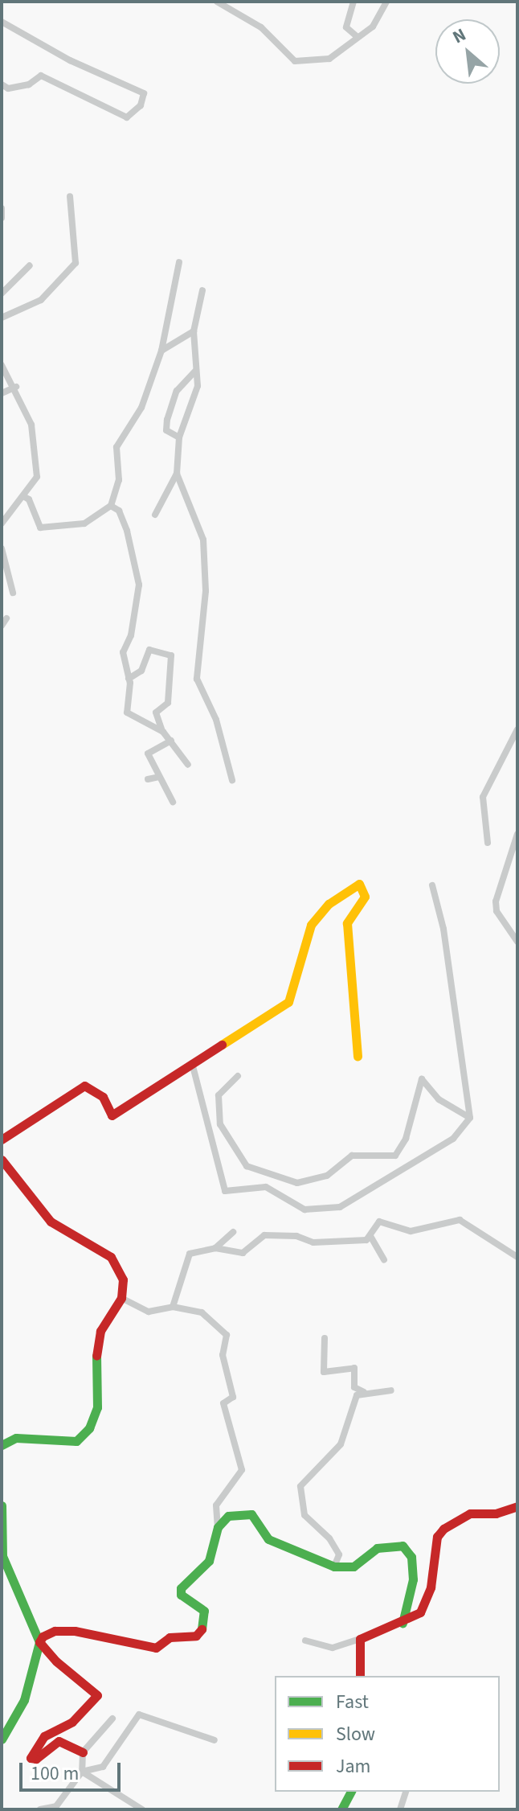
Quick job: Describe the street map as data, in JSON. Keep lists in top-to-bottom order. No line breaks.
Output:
{"legend":["Fast","Slow","Jam"],"scale_bar":"100 m","north":"top left"}
